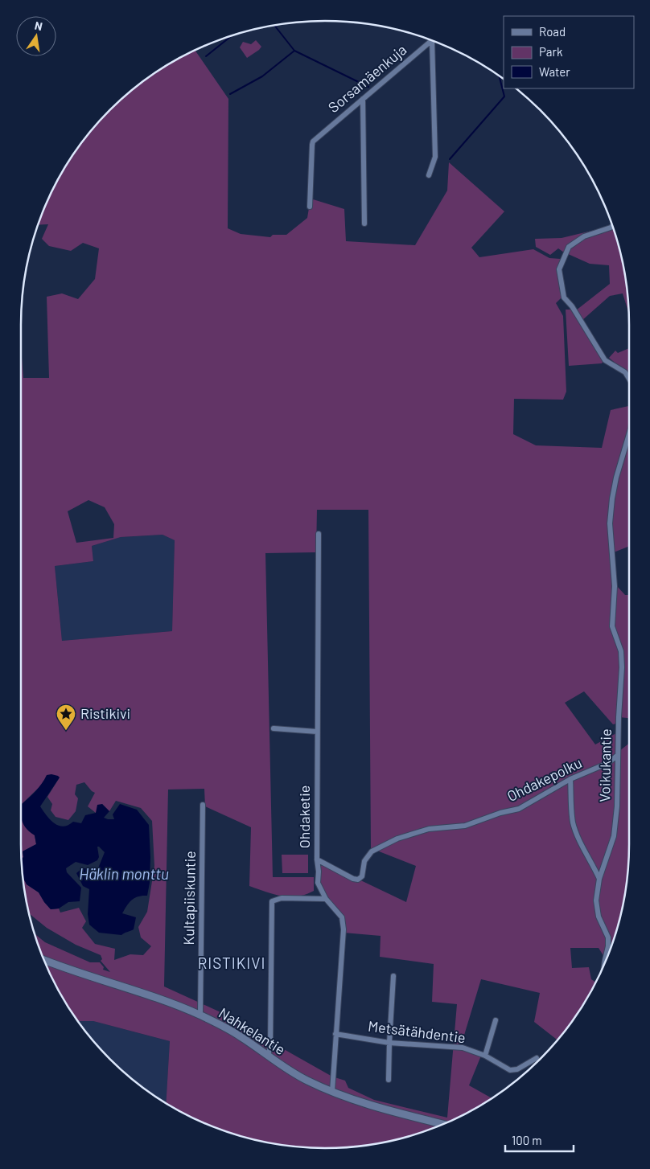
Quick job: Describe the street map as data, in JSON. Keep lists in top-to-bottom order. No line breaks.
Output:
{"streets":{"main road":["Nahkelantie"],"street":["Sorsamäenkuja","Voikukantie","Ohdakepolku","Ohdaketie","Kultapiiskuntie","Metsätähdentie"]},"crossings":[["Voikukantie","Ohdakepolku"],["Ohdakepolku","Ohdaketie"],["Ohdaketie","Nahkelantie"],["Ohdaketie","Metsätähdentie"],["Kultapiiskuntie","Nahkelantie"]],"districts":["RISTIKIVI"],"water":["Häklin monttu"],"places":{"place":["Ristikivi"]},"legend":["Road","Park","Water"],"scale_bar":"100 m","north":"top"}
